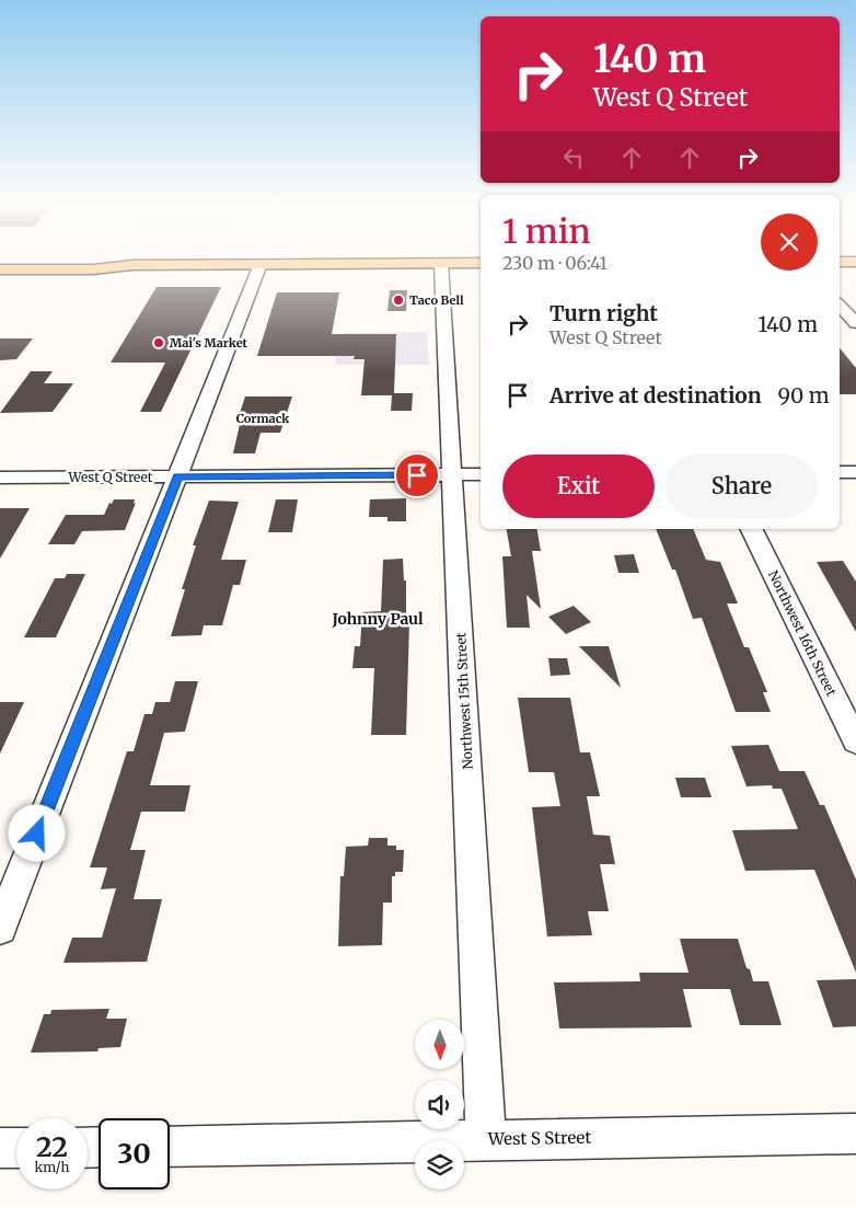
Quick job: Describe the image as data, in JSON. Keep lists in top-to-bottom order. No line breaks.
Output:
{"streets":{"street":["West Q Street","Northwest 16th Street","Northwest 15th Street","West S Street"]},"crossings":[["West Q Street","Northwest 15th Street"],["Northwest 15th Street","West S Street"]],"districts":["Cormack","Johnny Paul"],"places":["Taco Bell","Mai's Market"],"north":"bottom","page":{"turn":["140 m","West Q Street"],"heading":["1 min","230 m · 06:41"],"list":[{"name":"Turn right","note":"West Q Street","value":"140 m"},{"name":"Arrive at destination","value":"90 m"}],"buttons":["Exit","Share"],"speed":"22 km/h","limit":"30"}}
